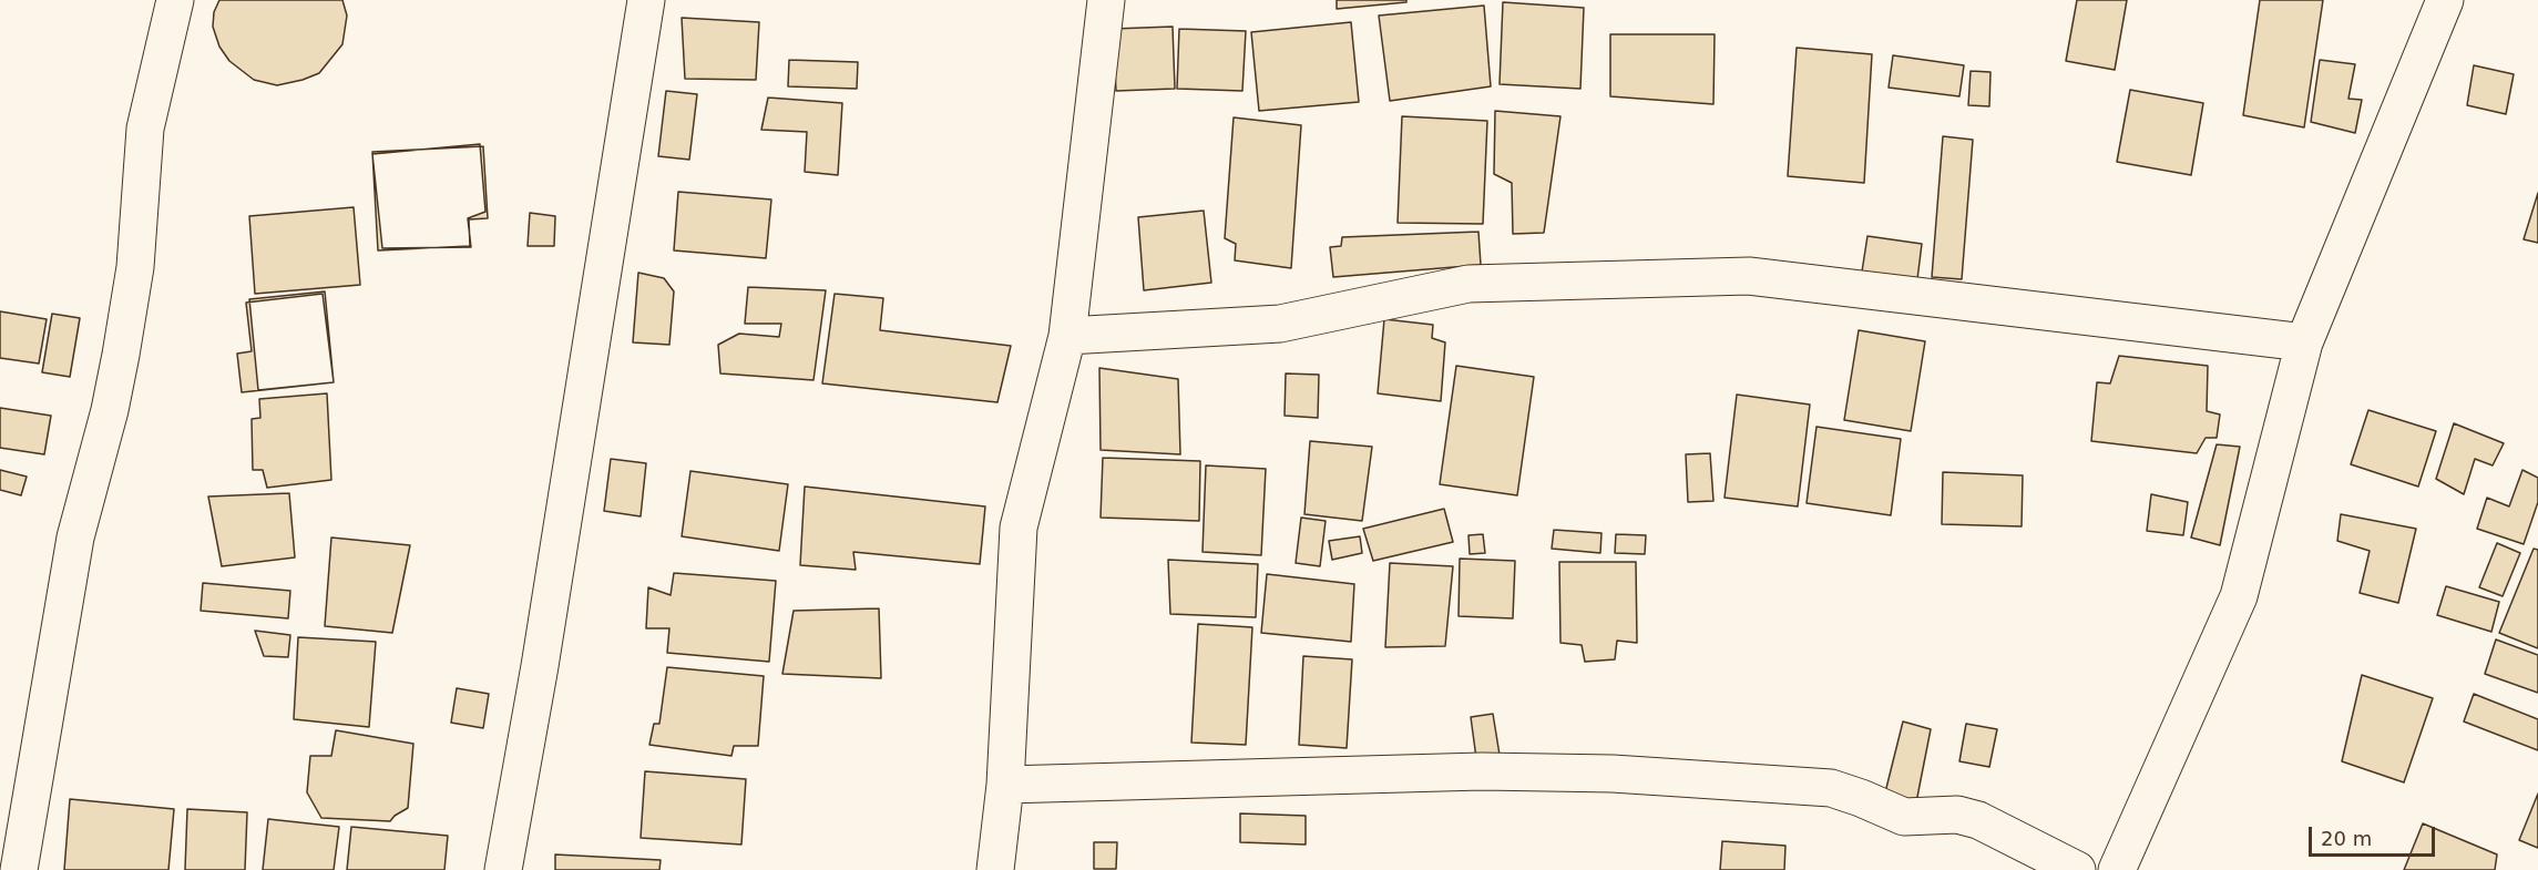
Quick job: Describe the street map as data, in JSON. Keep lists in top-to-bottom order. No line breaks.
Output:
{"scale_bar":"20 m"}
